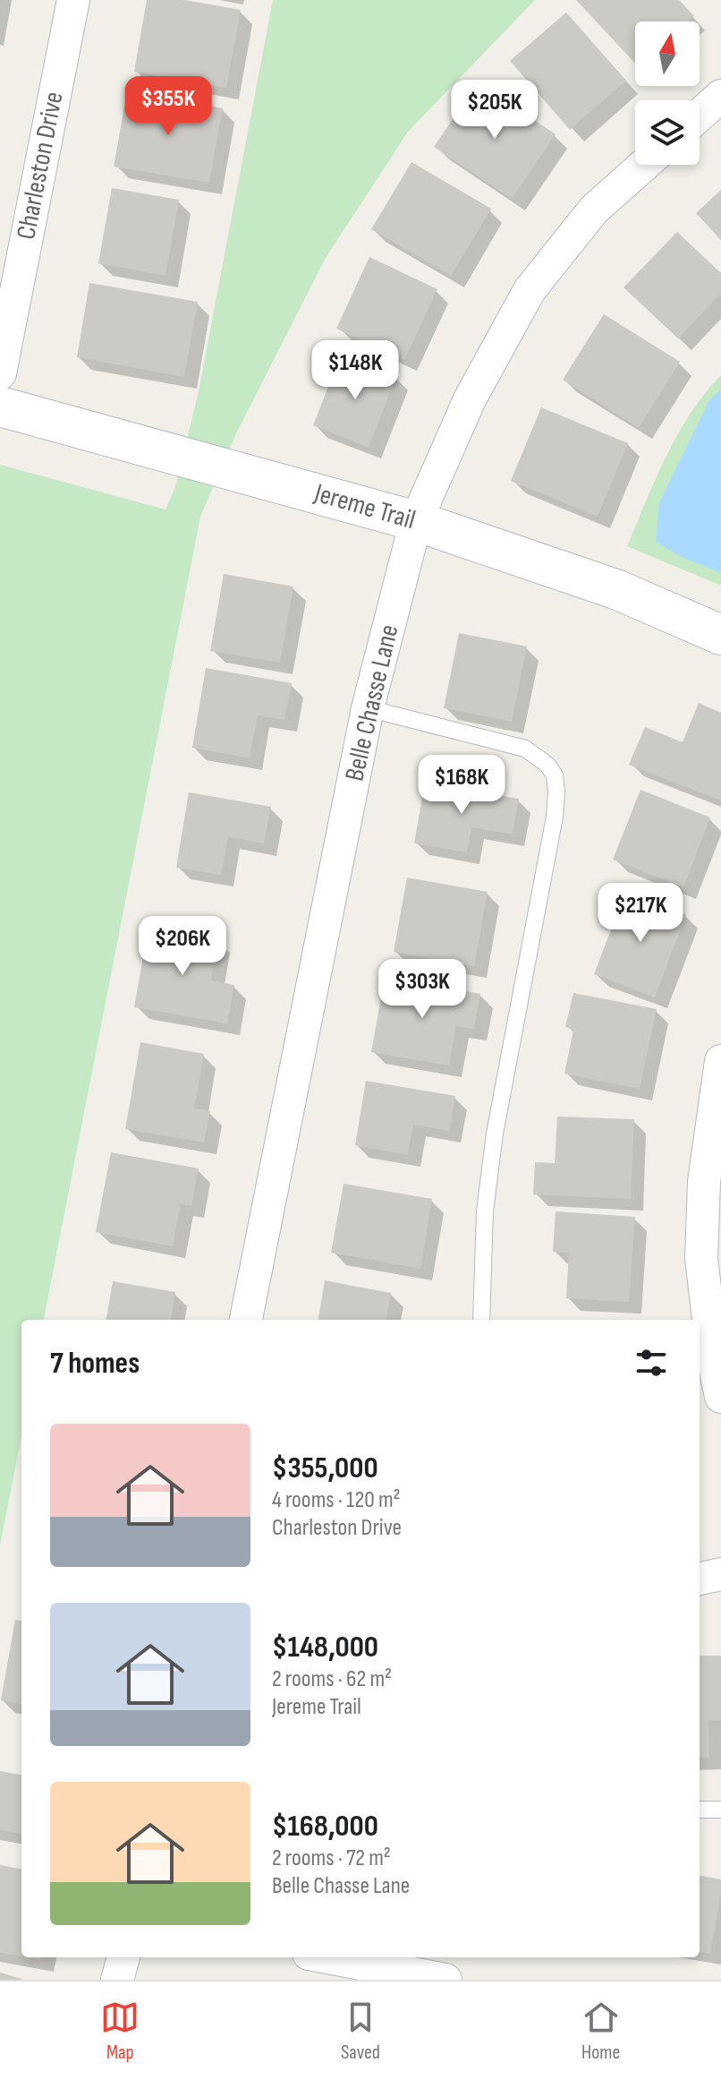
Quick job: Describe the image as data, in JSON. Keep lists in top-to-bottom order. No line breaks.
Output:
{"streets":{"street":["Charleston Drive","Jereme Trail","Belle Chasse Lane"]},"crossings":[["Jereme Trail","Belle Chasse Lane"]],"north":"top","page":{"price":["$355K","$205K","$148K","$168K","$217K","$206K","$303K"],"heading":"7 homes","list":[{"name":"$355,000","note":"4 rooms · 120 m² · Charleston Drive"},{"name":"$148,000","note":"2 rooms · 62 m² · Jereme Trail"},{"name":"$168,000","note":"2 rooms · 72 m² · Belle Chasse Lane"}],"tabs":["Map","Saved","Home"]}}
